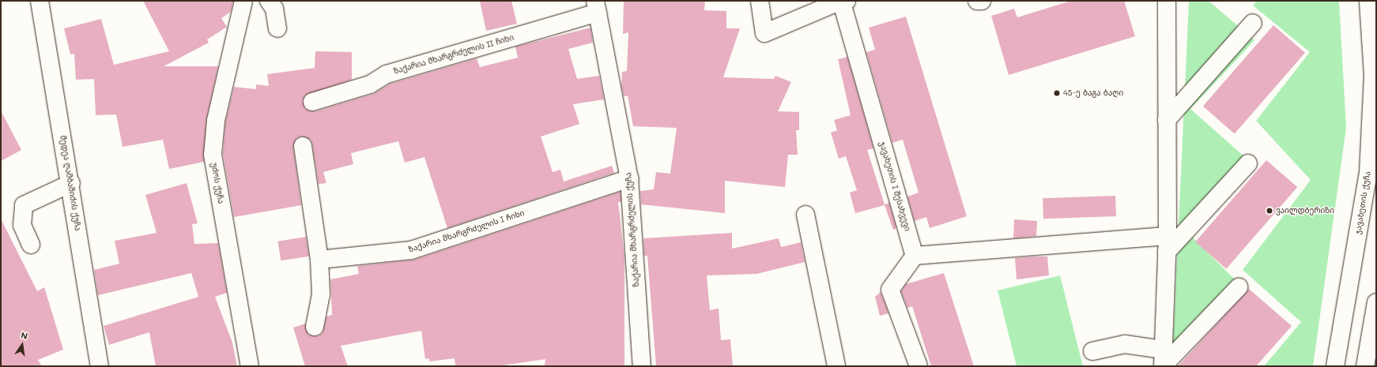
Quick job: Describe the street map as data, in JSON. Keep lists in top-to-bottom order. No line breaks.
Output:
{"streets":{"street":["ზაქარია მხარგრძელის II ჩიხი","მედეა ღამბაშიძის ქუჩა","უძოს ქუჩა","ჯავახეთის I შესახვევი","ჯავახეთის ქუჩა","ზაქარია მხარგრძელის ქუჩა","ზაქარია მხარგრძელის I ჩიხი"]},"crossings":[["ზაქარია მხარგრძელის II ჩიხი","ზაქარია მხარგრძელის ქუჩა"],["ზაქარია მხარგრძელის ქუჩა","ზაქარია მხარგრძელის I ჩიხი"]],"places":["45-ე ბაგა ბაღი","ვაილდბერიზი"],"north":"top"}
